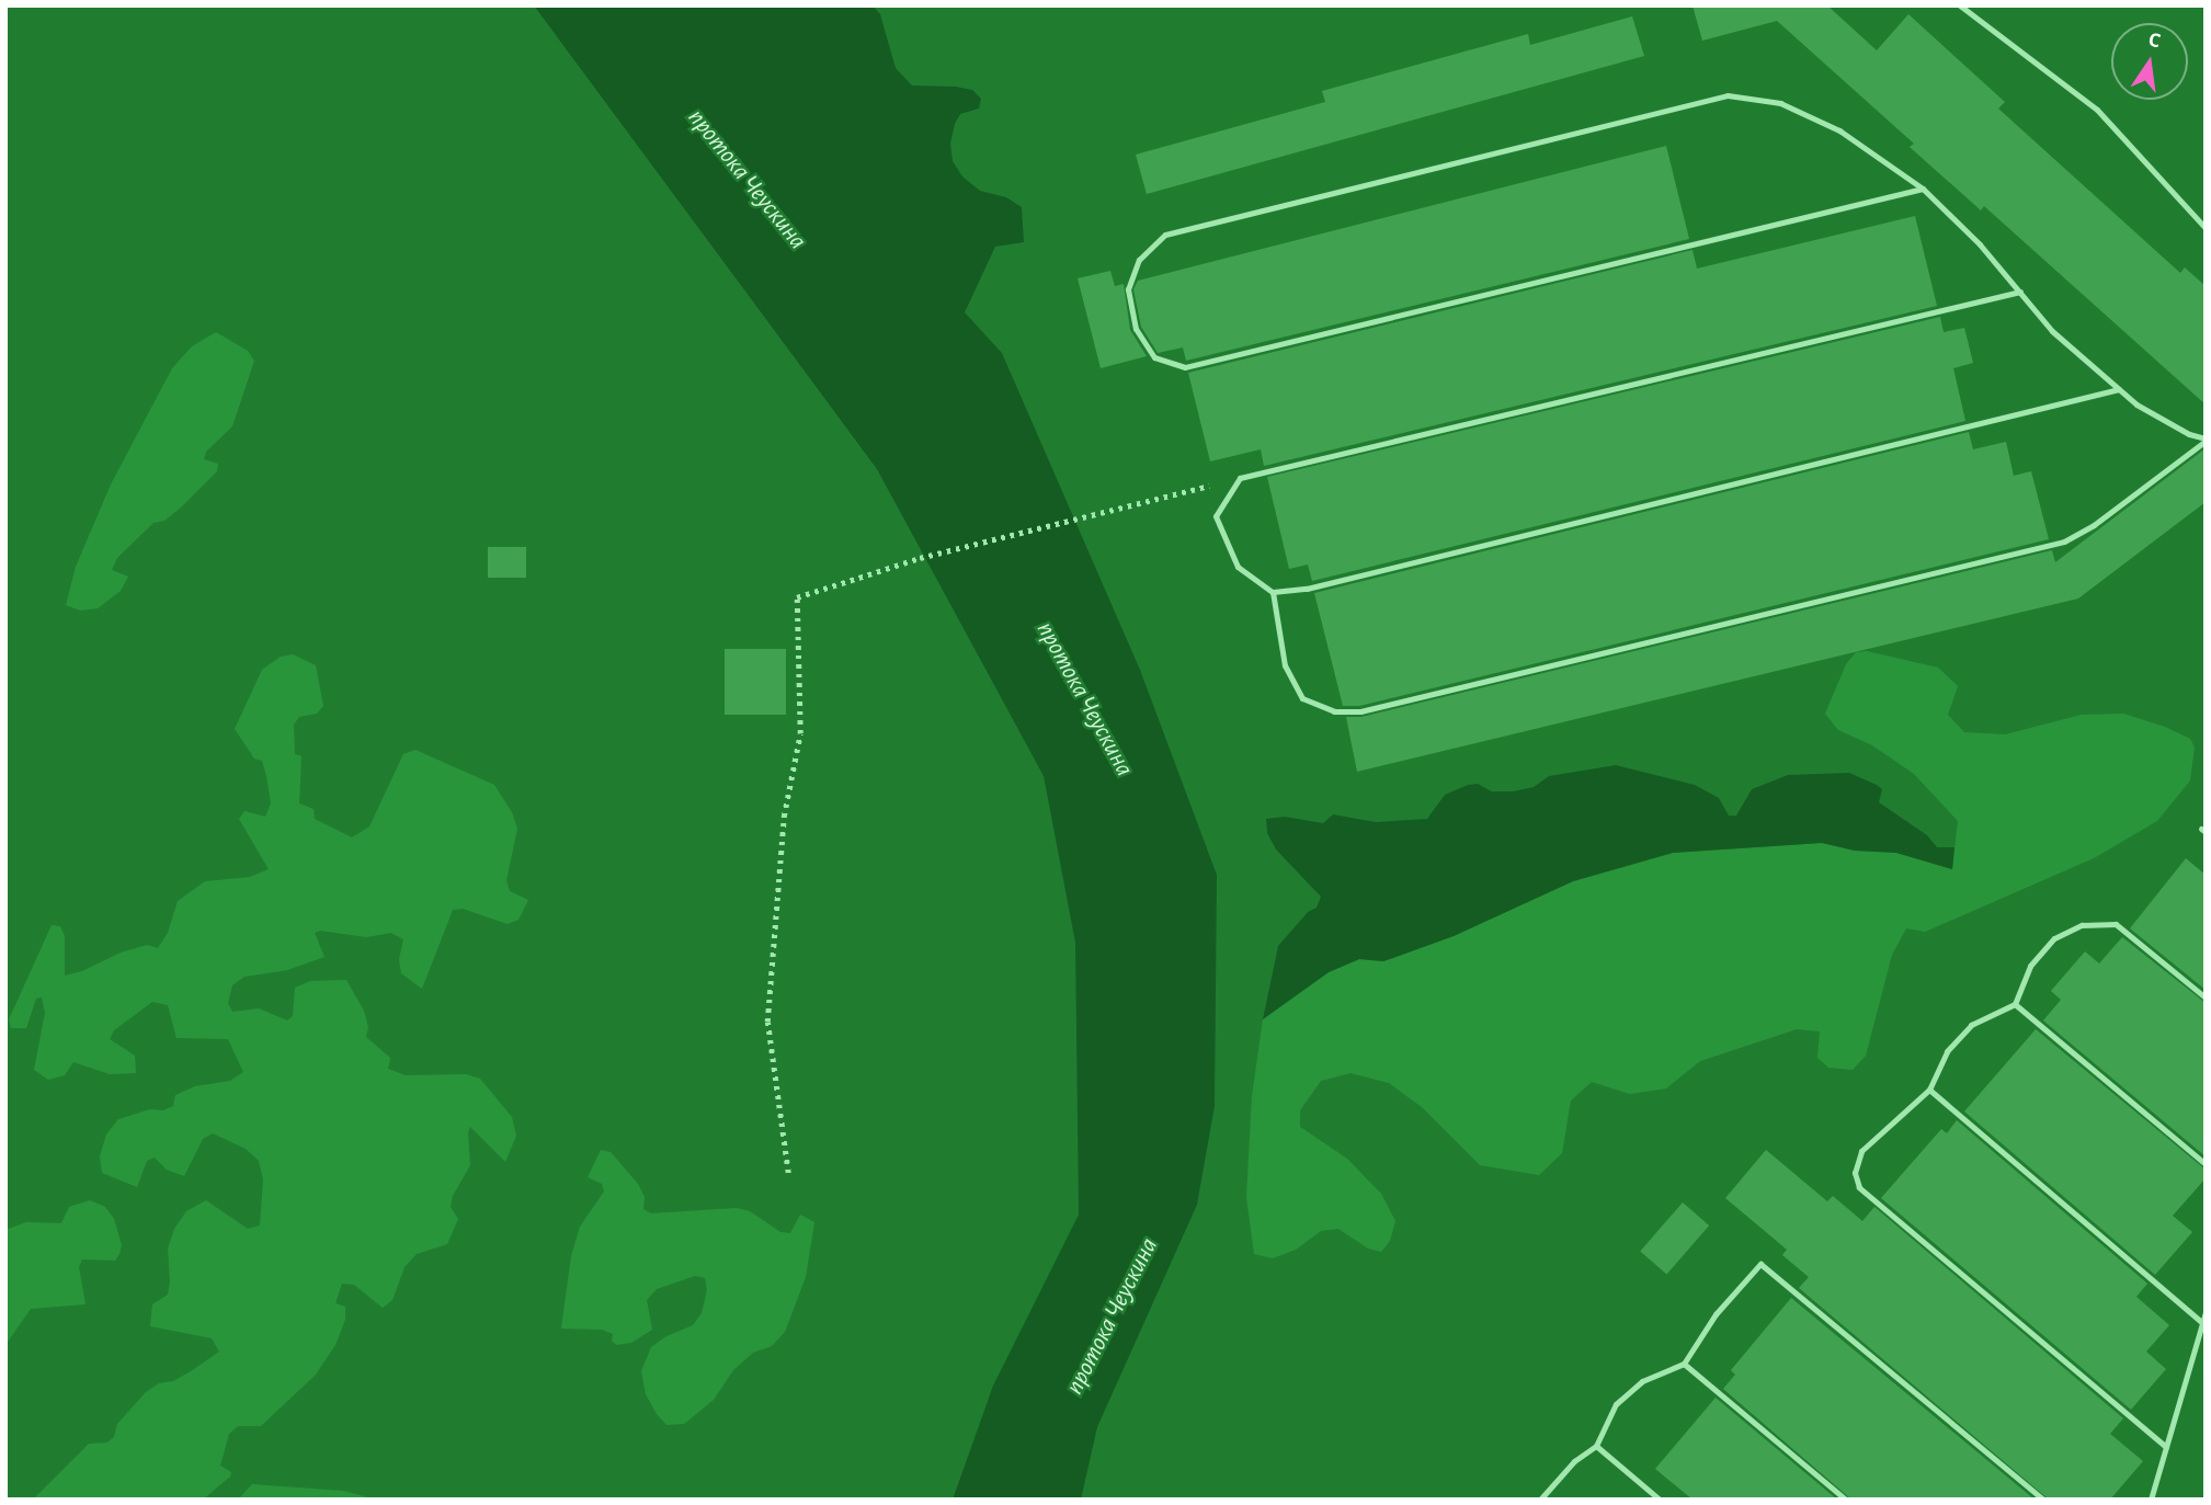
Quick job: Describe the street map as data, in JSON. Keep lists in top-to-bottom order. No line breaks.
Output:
{"water":["протока Чеускина"],"north":"top"}
